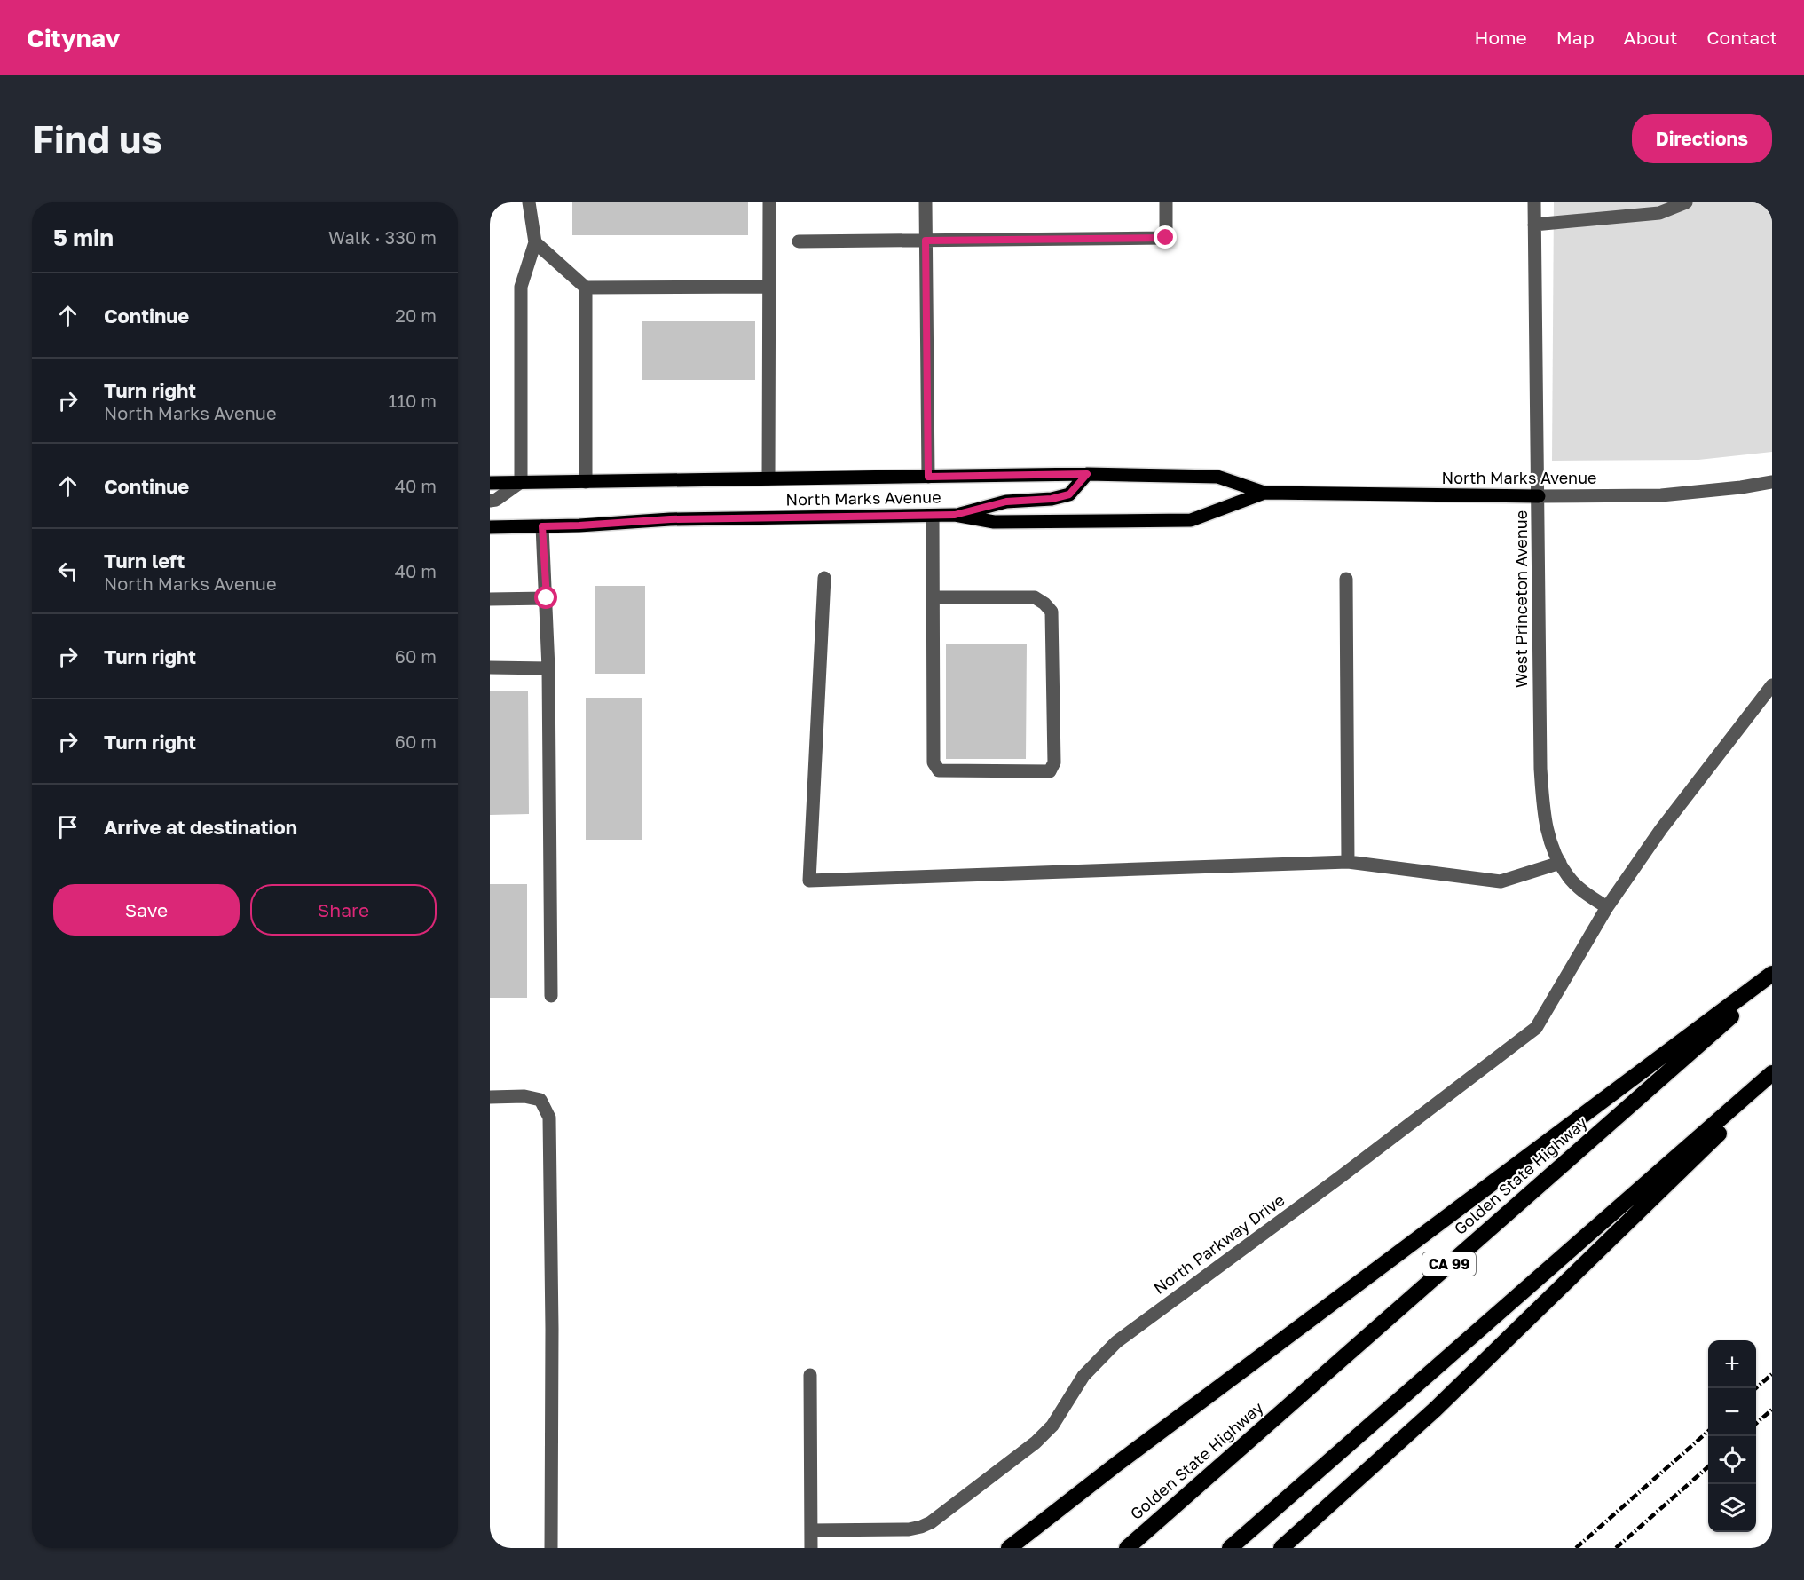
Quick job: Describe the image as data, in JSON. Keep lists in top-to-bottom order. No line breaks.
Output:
{"streets":{"highway":["Golden State Highway","CA 99"],"main road":["North Marks Avenue"],"street":["West Princeton Avenue","North Parkway Drive"]},"crossings":[["North Marks Avenue","West Princeton Avenue"],["West Princeton Avenue","North Parkway Drive"]],"page":{"header":"Citynav","nav":["Home","Map","About","Contact"],"buttons":["Directions",["Save","Share"]],"title":"Find us","heading":["5 min","Walk · 330 m"],"list":[["Continue","20 m"],["Turn right","North Marks Avenue","110 m"],["Continue","40 m"],["Turn left","North Marks Avenue","40 m"],["Turn right","60 m"],["Turn right","60 m"],"Arrive at destination"],"map_buttons":["+","−"]}}
